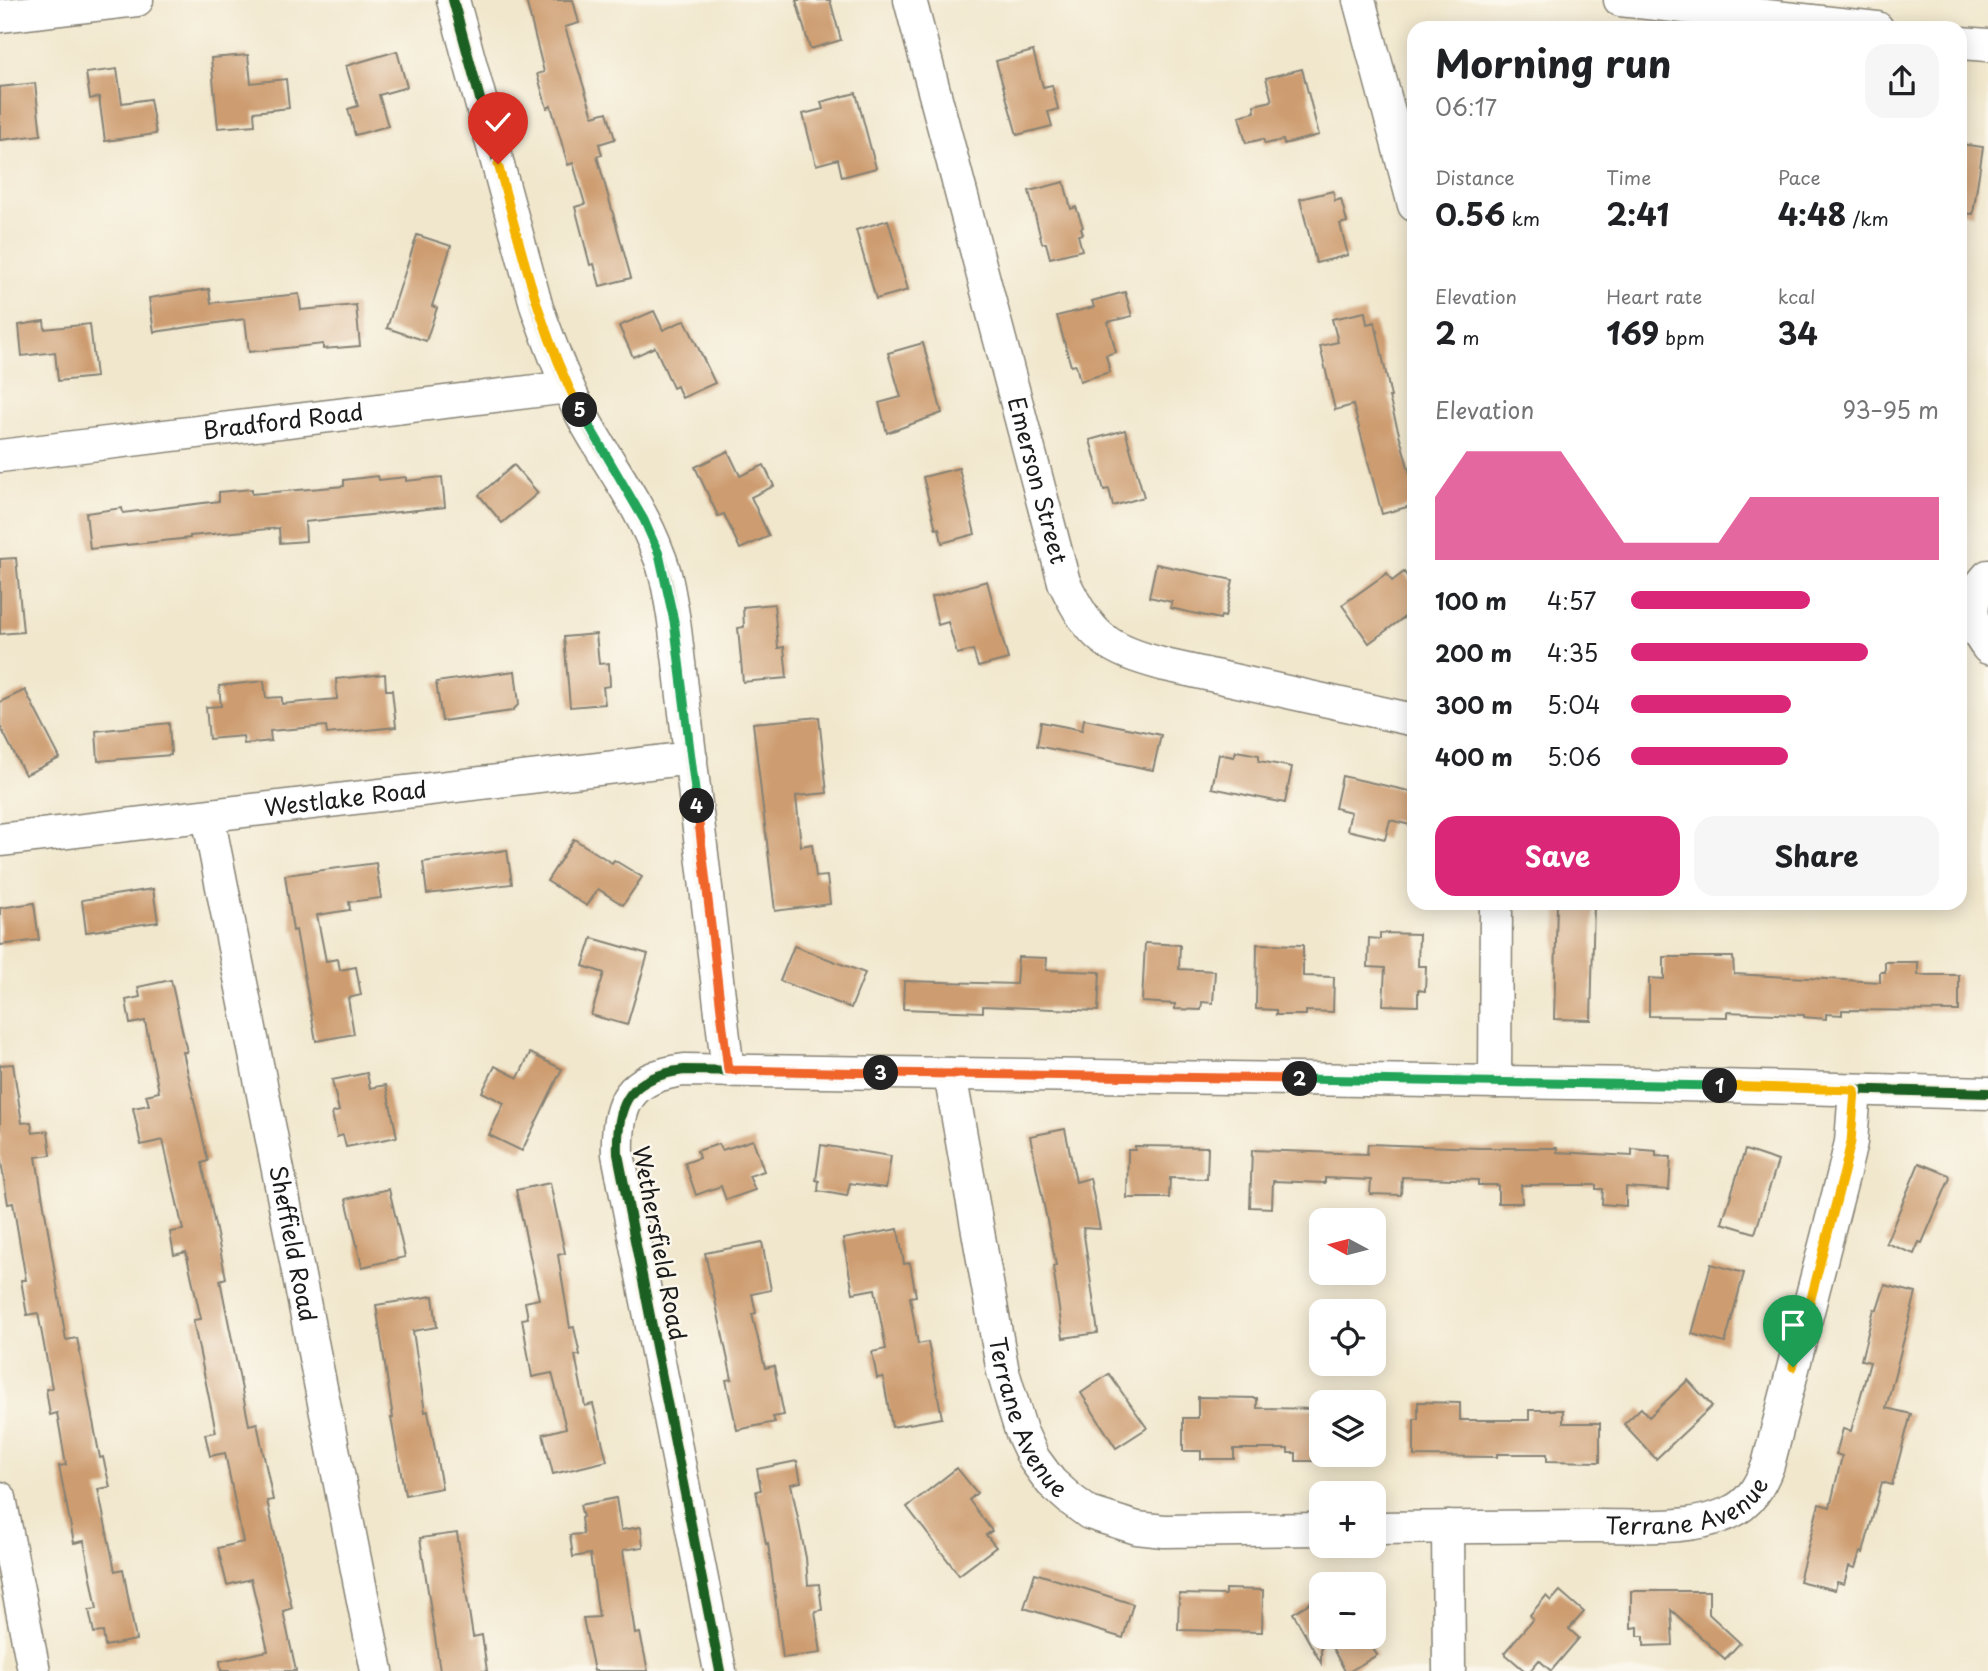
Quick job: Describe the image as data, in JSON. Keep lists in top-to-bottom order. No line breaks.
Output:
{"streets":{"street":["Bradford Road","Emerson Street","Westlake Road","Sheffield Road","Wethersfield Road","Terrane Avenue"]},"crossings":[["Westlake Road","Sheffield Road"],["Wethersfield Road","Terrane Avenue"]],"north":"left","page":{"heading":["Morning run","06:17"],"stats":[["Distance","0.56 km"],["Time","2:41"],["Pace","4:48 /km"],["Elevation","2 m"],["Heart rate","169 bpm"],["kcal","34"]],"chart":["Elevation","93–95 m"],"pins":["5","4","3","2","1"],"list":[{"name":"100 m","note":"4:57"},{"name":"200 m","note":"4:35"},{"name":"300 m","note":"5:04"},{"name":"400 m","note":"5:06"}],"buttons":["Save","Share"],"map_buttons":["+","−"]}}
